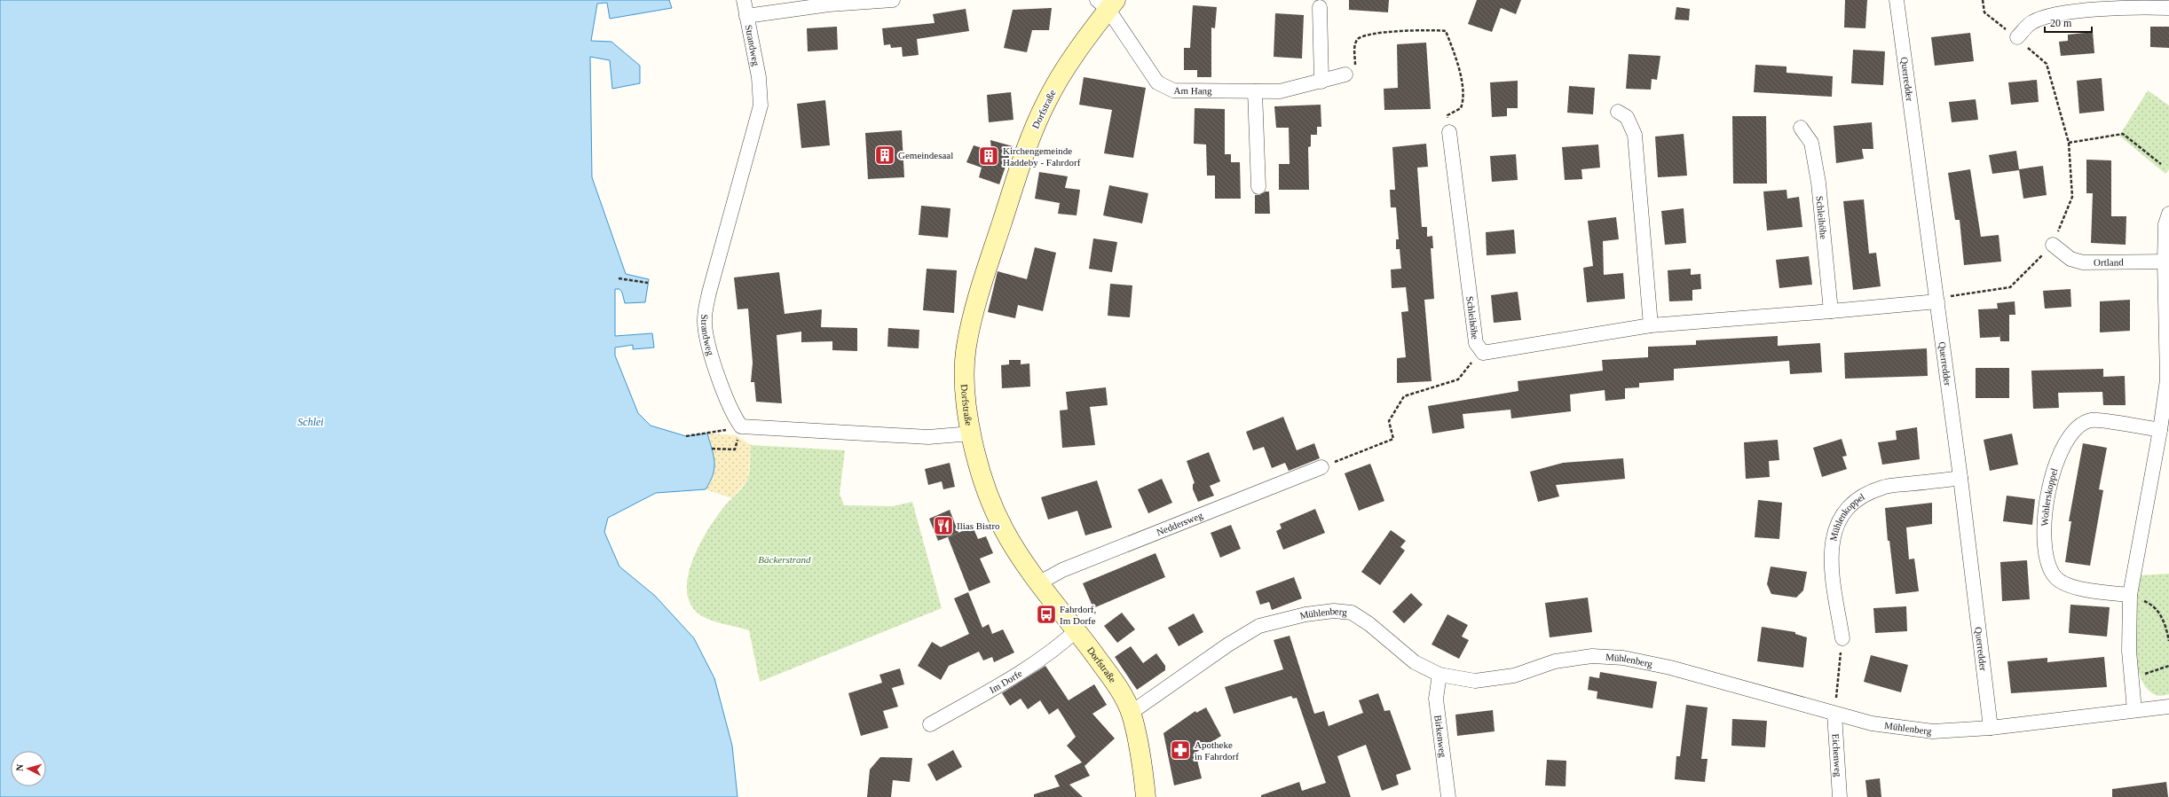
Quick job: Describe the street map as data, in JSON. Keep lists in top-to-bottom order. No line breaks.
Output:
{"streets":{"street":["Strandweg","Querredder","Am Hang","Dorfstraße","Schleihöhe","Ortland","Wohlerskoppel","Mühlenkoppel","Neddersweg","Mühlenberg","Im Dorfe","Birkenweg","Eichenweg"]},"crossings":[["Querredder","Schleihöhe"],["Querredder","Mühlenkoppel"],["Querredder","Mühlenberg"],["Am Hang","Dorfstraße"],["Dorfstraße","Neddersweg"],["Dorfstraße","Mühlenberg"],["Dorfstraße","Im Dorfe"],["Mühlenberg","Birkenweg"],["Mühlenberg","Eichenweg"]],"water":["Schlei"],"parks":["Bäckerstrand"],"places":{"building":["Gemeindesaal","Kirchengemeinde Haddeby - Fahrdorf"],"restaurant":["Ilias Bistro"],"bus stop":["Fahrdorf, Im Dorfe"],"pharmacy":["Apotheke in Fahrdorf"]},"scale_bar":"20 m","north":"left"}
